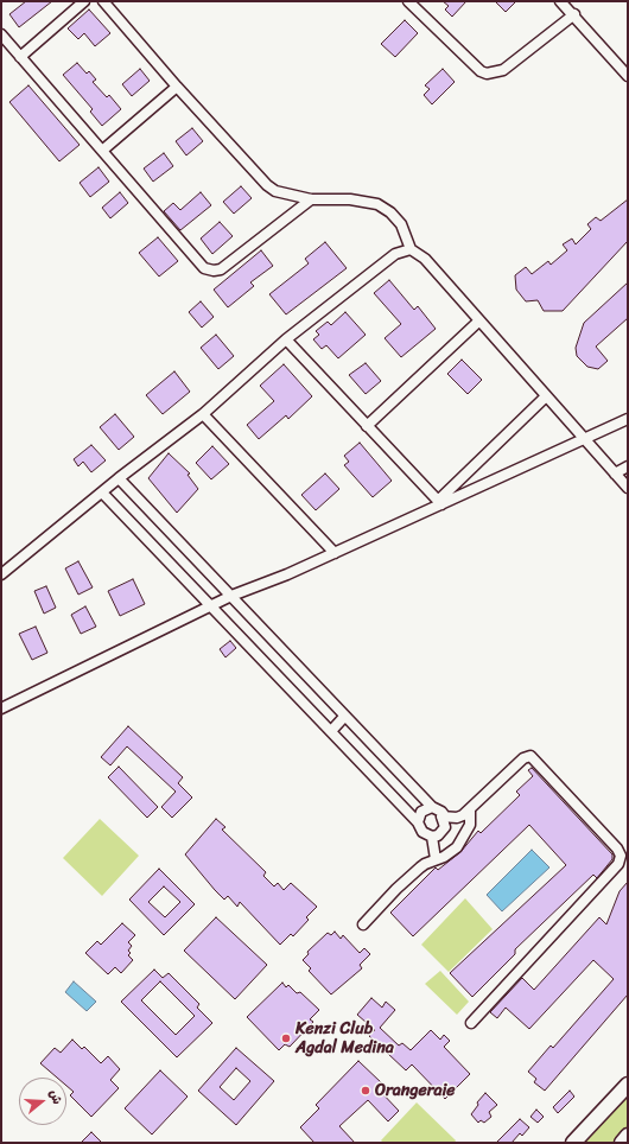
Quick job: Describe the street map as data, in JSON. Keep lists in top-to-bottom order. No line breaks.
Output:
{"places":["Kenzi Club Agdal Medina","Orangeraie"],"north":"right"}
